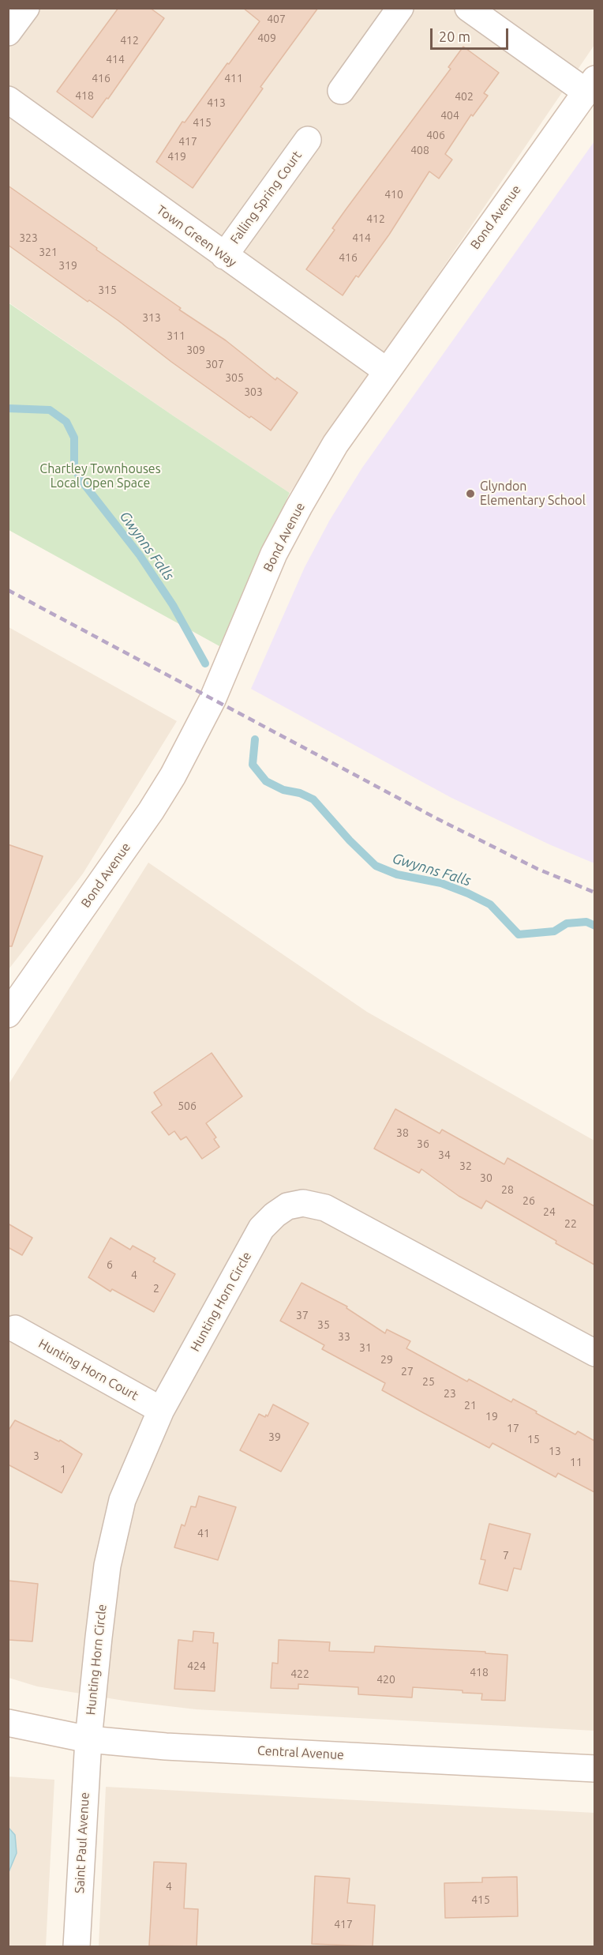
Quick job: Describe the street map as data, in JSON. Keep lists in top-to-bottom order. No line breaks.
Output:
{"streets":{"street":["Falling Spring Court","Bond Avenue","Town Green Way","Hunting Horn Circle","Hunting Horn Court","Central Avenue","Saint Paul Avenue"]},"crossings":[["Falling Spring Court","Town Green Way"],["Bond Avenue","Town Green Way"],["Hunting Horn Circle","Hunting Horn Court"],["Hunting Horn Circle","Central Avenue"],["Hunting Horn Circle","Saint Paul Avenue"],["Central Avenue","Saint Paul Avenue"]],"water":["Gwynns Falls"],"parks":["Chartley Townhouses Local Open Space"],"places":["Glyndon Elementary School"],"house_numbers":["407","409","412","414","416","411","418","402","413","404","415","406","417","408","419","410","412","323","414","321","416","319","315","313","311","309","307","305","303","506","38","36","34","32","30","28","26","24","22","6","4","2","37","35","33","31","29","27","25","23","21","19","17","39","15","13","3","11","1","41","7","424","418","422","420","4","415","417"],"scale_bar":"20 m"}
